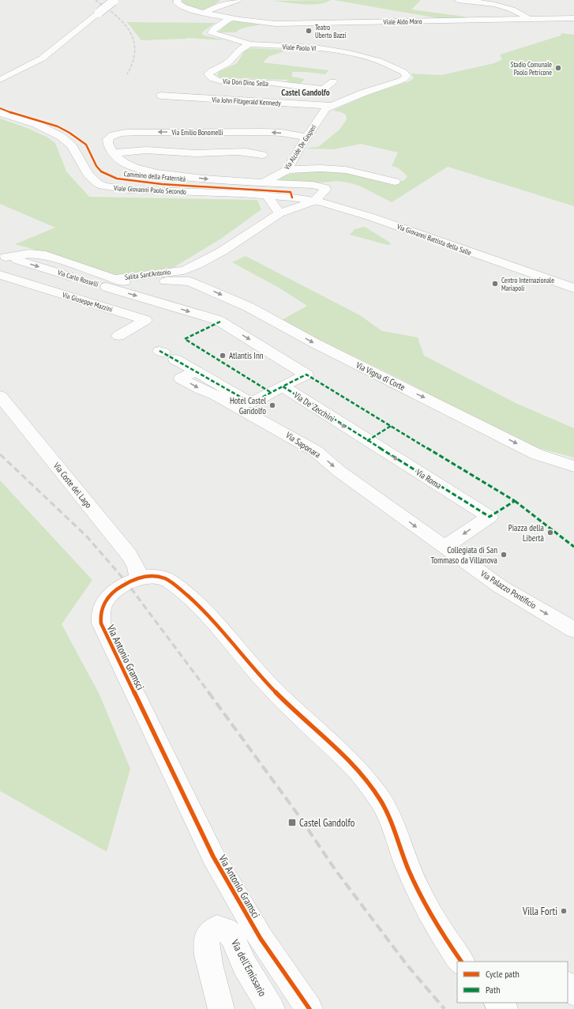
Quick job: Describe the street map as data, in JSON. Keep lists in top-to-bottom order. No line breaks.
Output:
{"streets":{"street":["Viale Aldo Moro","Viale Paolo VI","Via Don Dino Sella","Via John Fitzgerald Kennedy","Via Emilio Bonomelli","Via Alcide De Gasperi","Viale Giovanni Paolo Secondo","Via Giovanni Battista della Salle","Salita Sant'Antonio","Via Carlo Rosselli","Via Giuseppe Mazzini","Via Vigna di Corte","Via De' Zecchini","Via Saponara","Via Roma","Via Coste del Lago","Via Palazzo Pontificio","Via Antonio Gramsci","Via dell'Emissario"],"cycle path":["Cammino della Fraternità"]},"crossings":[["Viale Aldo Moro","Viale Paolo VI"],["Viale Paolo VI","Via Don Dino Sella"],["Viale Paolo VI","Via Alcide De Gasperi"],["Via John Fitzgerald Kennedy","Via Alcide De Gasperi"],["Via Emilio Bonomelli","Via Alcide De Gasperi"],["Via Alcide De Gasperi","Via Giovanni Battista della Salle"],["Via Alcide De Gasperi","Salita Sant'Antonio"],["Viale Giovanni Paolo Secondo","Via Giovanni Battista della Salle"],["Viale Giovanni Paolo Secondo","Salita Sant'Antonio"],["Via Giovanni Battista della Salle","Salita Sant'Antonio"],["Salita Sant'Antonio","Via Carlo Rosselli"],["Salita Sant'Antonio","Via Vigna di Corte"],["Via Carlo Rosselli","Via De' Zecchini"],["Via De' Zecchini","Via Roma"],["Via Saponara","Via Roma"],["Via Saponara","Via Palazzo Pontificio"],["Via Roma","Via Palazzo Pontificio"],["Via Coste del Lago","Via Antonio Gramsci"]],"one_way":["Via De' Zecchini","Via Saponara","Via Palazzo Pontificio"],"districts":["Castel Gandolfo"],"places":{"other":["Teatro Uberto Bazzi","Stadio Comunale Paolo Petricone","Centro Internazionale Mariapoli","Atlantis Inn","Hotel Castel Gandolfo","Piazza della Libertà","Collegiata di San Tommaso da Villanova","Villa Forti"],"transit":["Castel Gandolfo"]},"legend":["Cycle path","Path"]}
